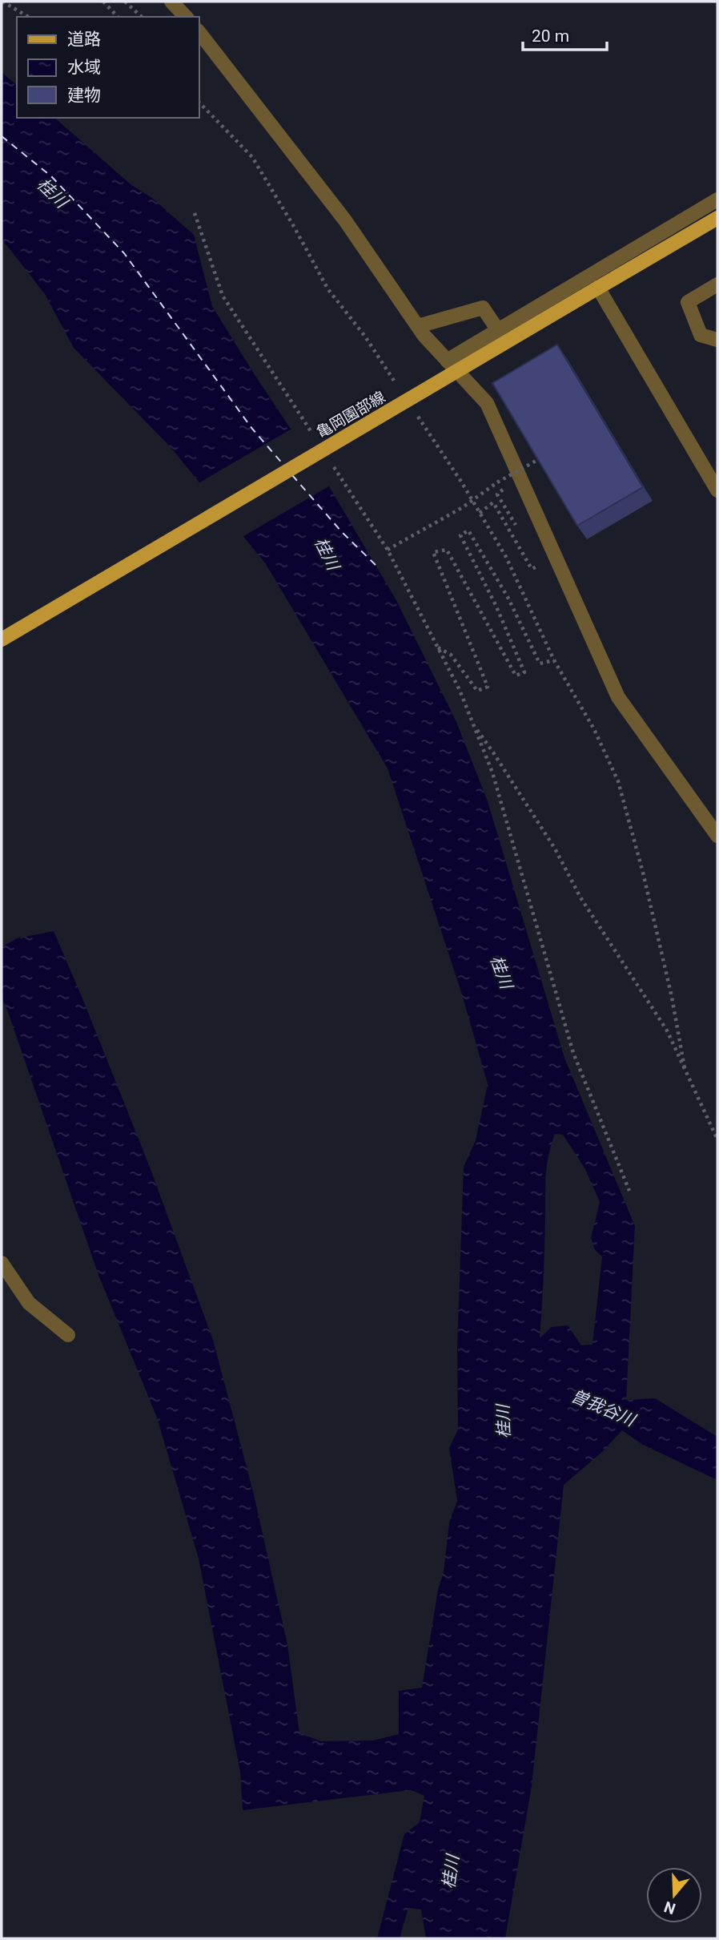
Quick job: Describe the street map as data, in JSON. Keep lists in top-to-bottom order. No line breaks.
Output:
{"streets":{"main road":["亀岡園部線"]},"water":["桂川","曽我谷川"],"legend":["道路","水域","建物"],"scale_bar":"20 m","north":"bottom"}
